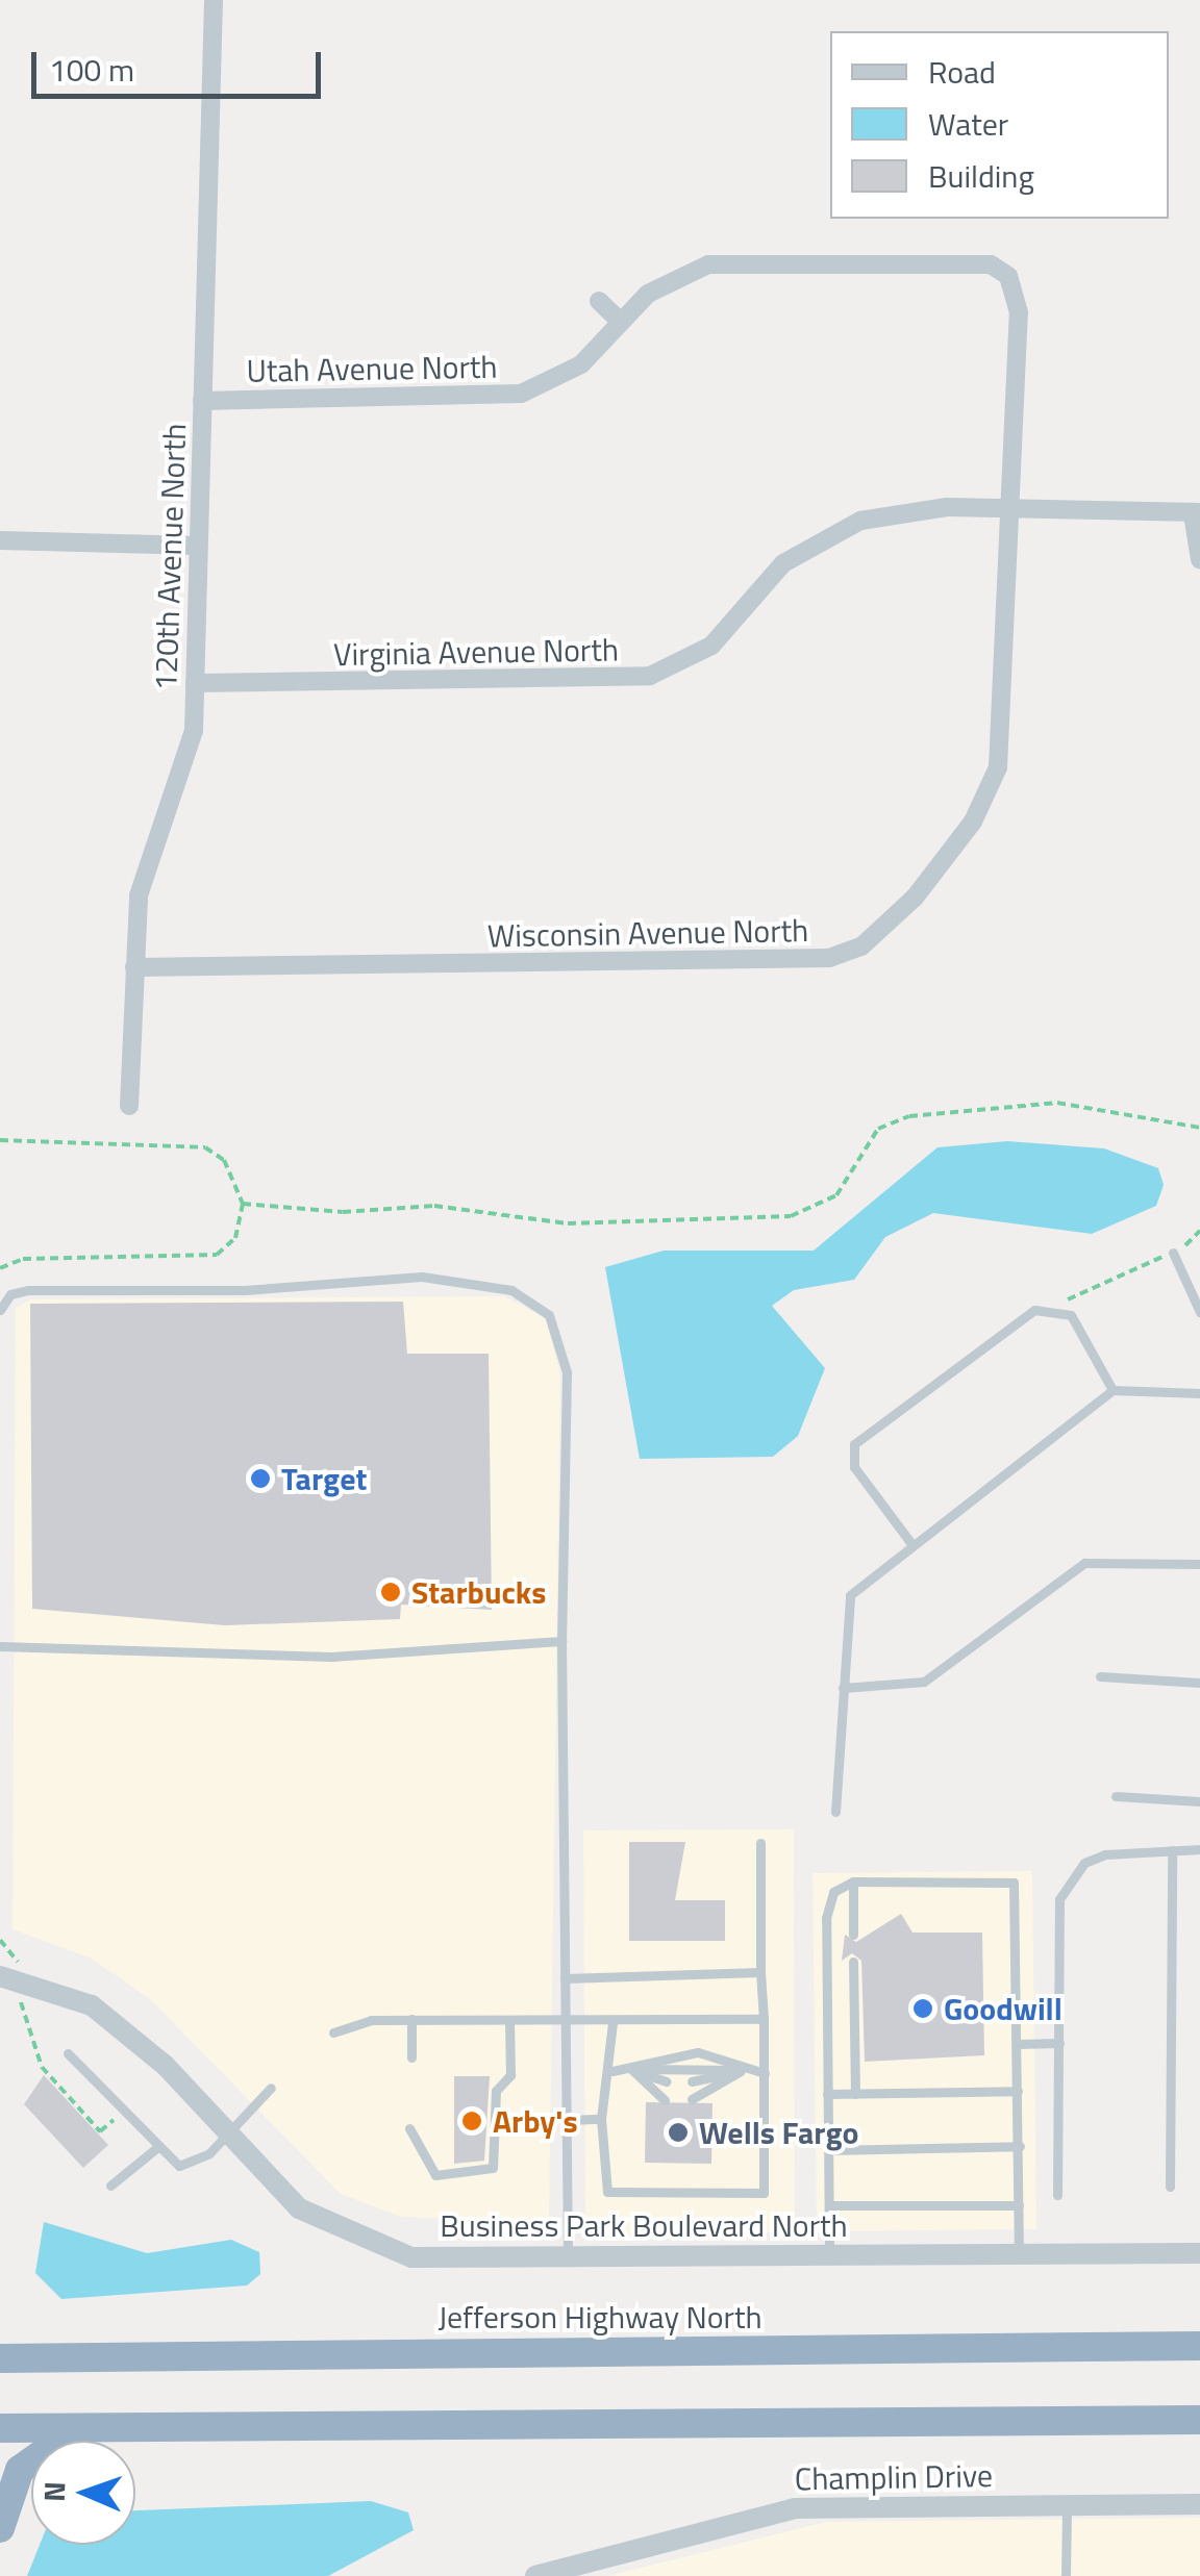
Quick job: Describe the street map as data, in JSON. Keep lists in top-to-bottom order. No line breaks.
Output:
{"streets":{"highway":["Jefferson Highway North"],"street":["Utah Avenue North","120th Avenue North","Virginia Avenue North","Wisconsin Avenue North","Business Park Boulevard North","Champlin Drive"]},"crossings":[["Utah Avenue North","120th Avenue North"],["Utah Avenue North","Virginia Avenue North"],["Utah Avenue North","Wisconsin Avenue North"],["120th Avenue North","Virginia Avenue North"],["120th Avenue North","Wisconsin Avenue North"],["Virginia Avenue North","Wisconsin Avenue North"]],"places":["Target","Starbucks","Goodwill","Arby's","Wells Fargo"],"legend":["Road","Water","Building"],"scale_bar":"100 m","north":"left"}
